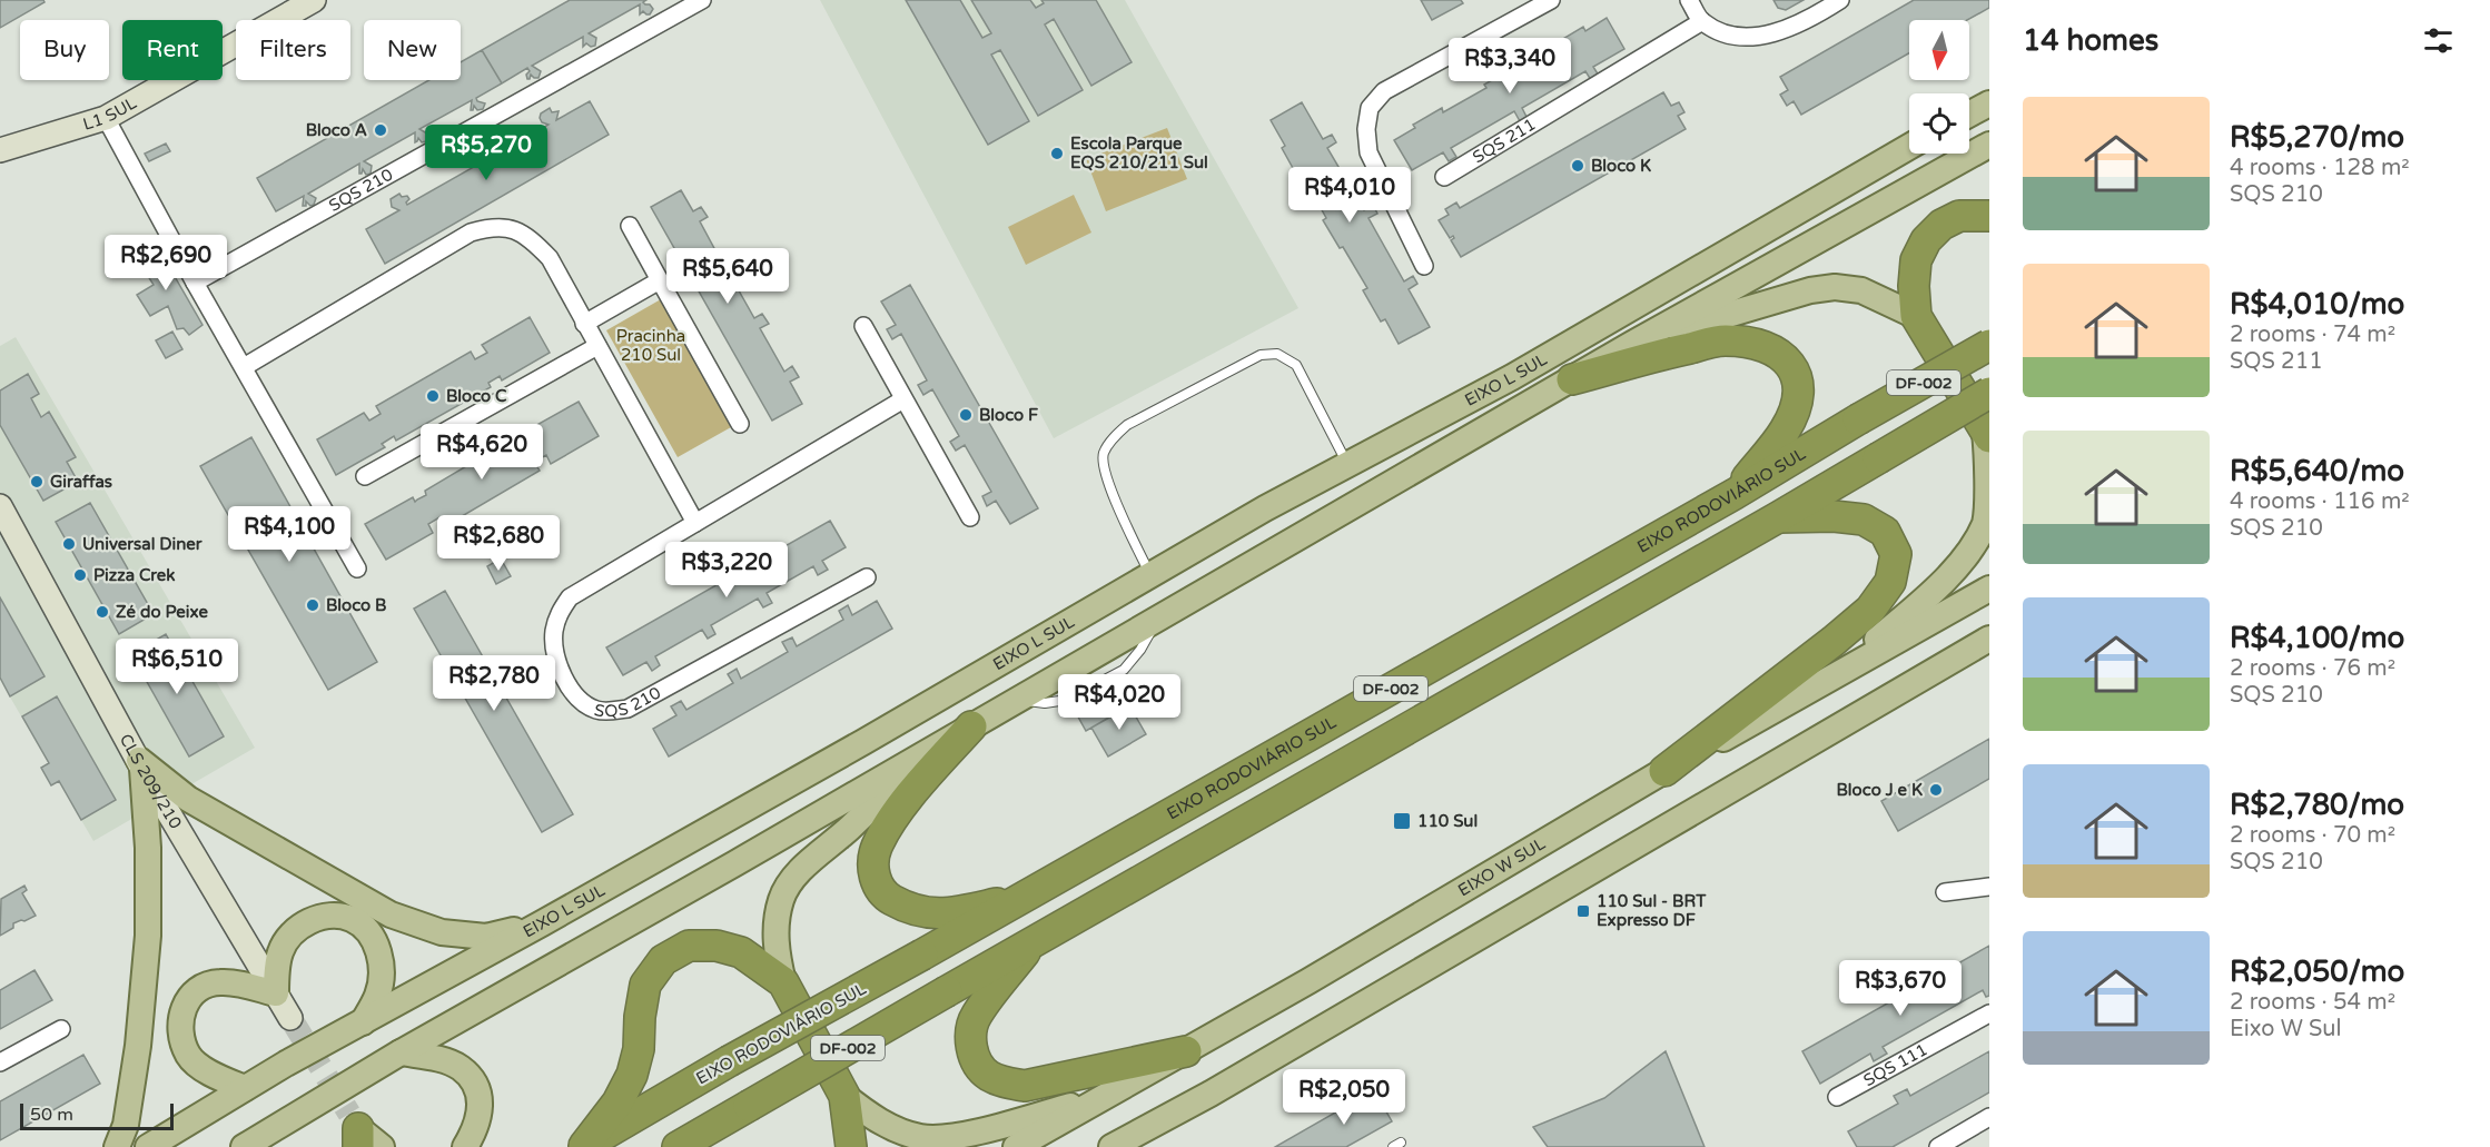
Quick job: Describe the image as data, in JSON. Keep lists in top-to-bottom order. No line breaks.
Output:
{"streets":{"highway":["DF-002","EIXO RODOVIÁRIO SUL"],"main road":["EIXO L SUL","EIXO W SUL"],"street":["L1 SUL","SQS 211","SQS 210","CLS 209/210","SQS 111"]},"parks":["Pracinha 210 Sul"],"places":{"other":["Bloco A","Escola Parque EQS 210/211 Sul","Bloco K","Bloco C","Bloco F","Giraffas","Universal Diner","Pizza Crek","Bloco B","Zé do Peixe","Bloco J e K"],"transit":["110 Sul","110 Sul - BRT Expresso DF"]},"scale_bar":"50 m","north":"bottom","page":{"heading":"14 homes","chip":["Buy","Rent","Filters","New"],"price":["R$3,340","R$5,270","R$4,010","R$2,690","R$5,640","R$4,620","R$4,100","R$2,680","R$3,220","R$6,510","R$2,780","R$4,020","R$3,670","R$2,050"],"list":[{"name":"R$5,270/mo","note":"4 rooms · 128 m² · SQS 210"},{"name":"R$4,010/mo","note":"2 rooms · 74 m² · SQS 211"},{"name":"R$5,640/mo","note":"4 rooms · 116 m² · SQS 210"},{"name":"R$4,100/mo","note":"2 rooms · 76 m² · SQS 210"},{"name":"R$2,780/mo","note":"2 rooms · 70 m² · SQS 210"},{"name":"R$2,050/mo","note":"2 rooms · 54 m² · Eixo W Sul"}],"scale":"50 m"}}
